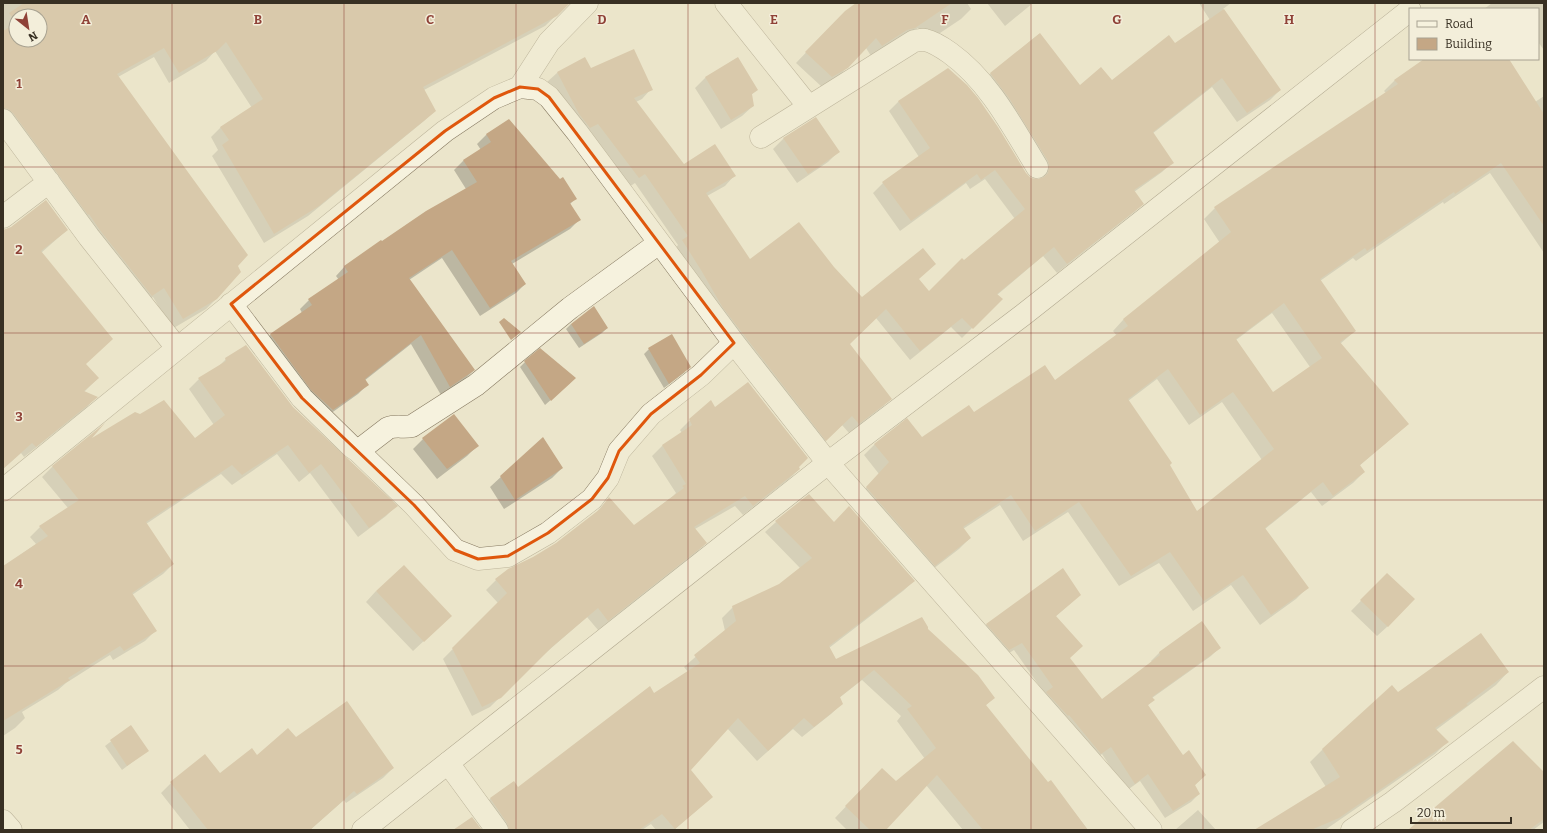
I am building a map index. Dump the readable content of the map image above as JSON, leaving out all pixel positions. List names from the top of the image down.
{
  "legend": ["Road", "Building"],
  "scale_bar": "20 m",
  "north": "bottom right",
  "grid": {
    "columns": [
      "A",
      "B",
      "C",
      "D",
      "E",
      "F",
      "G",
      "H"
    ],
    "rows": [
      "1",
      "2",
      "3",
      "4",
      "5"
    ]
  }
}
